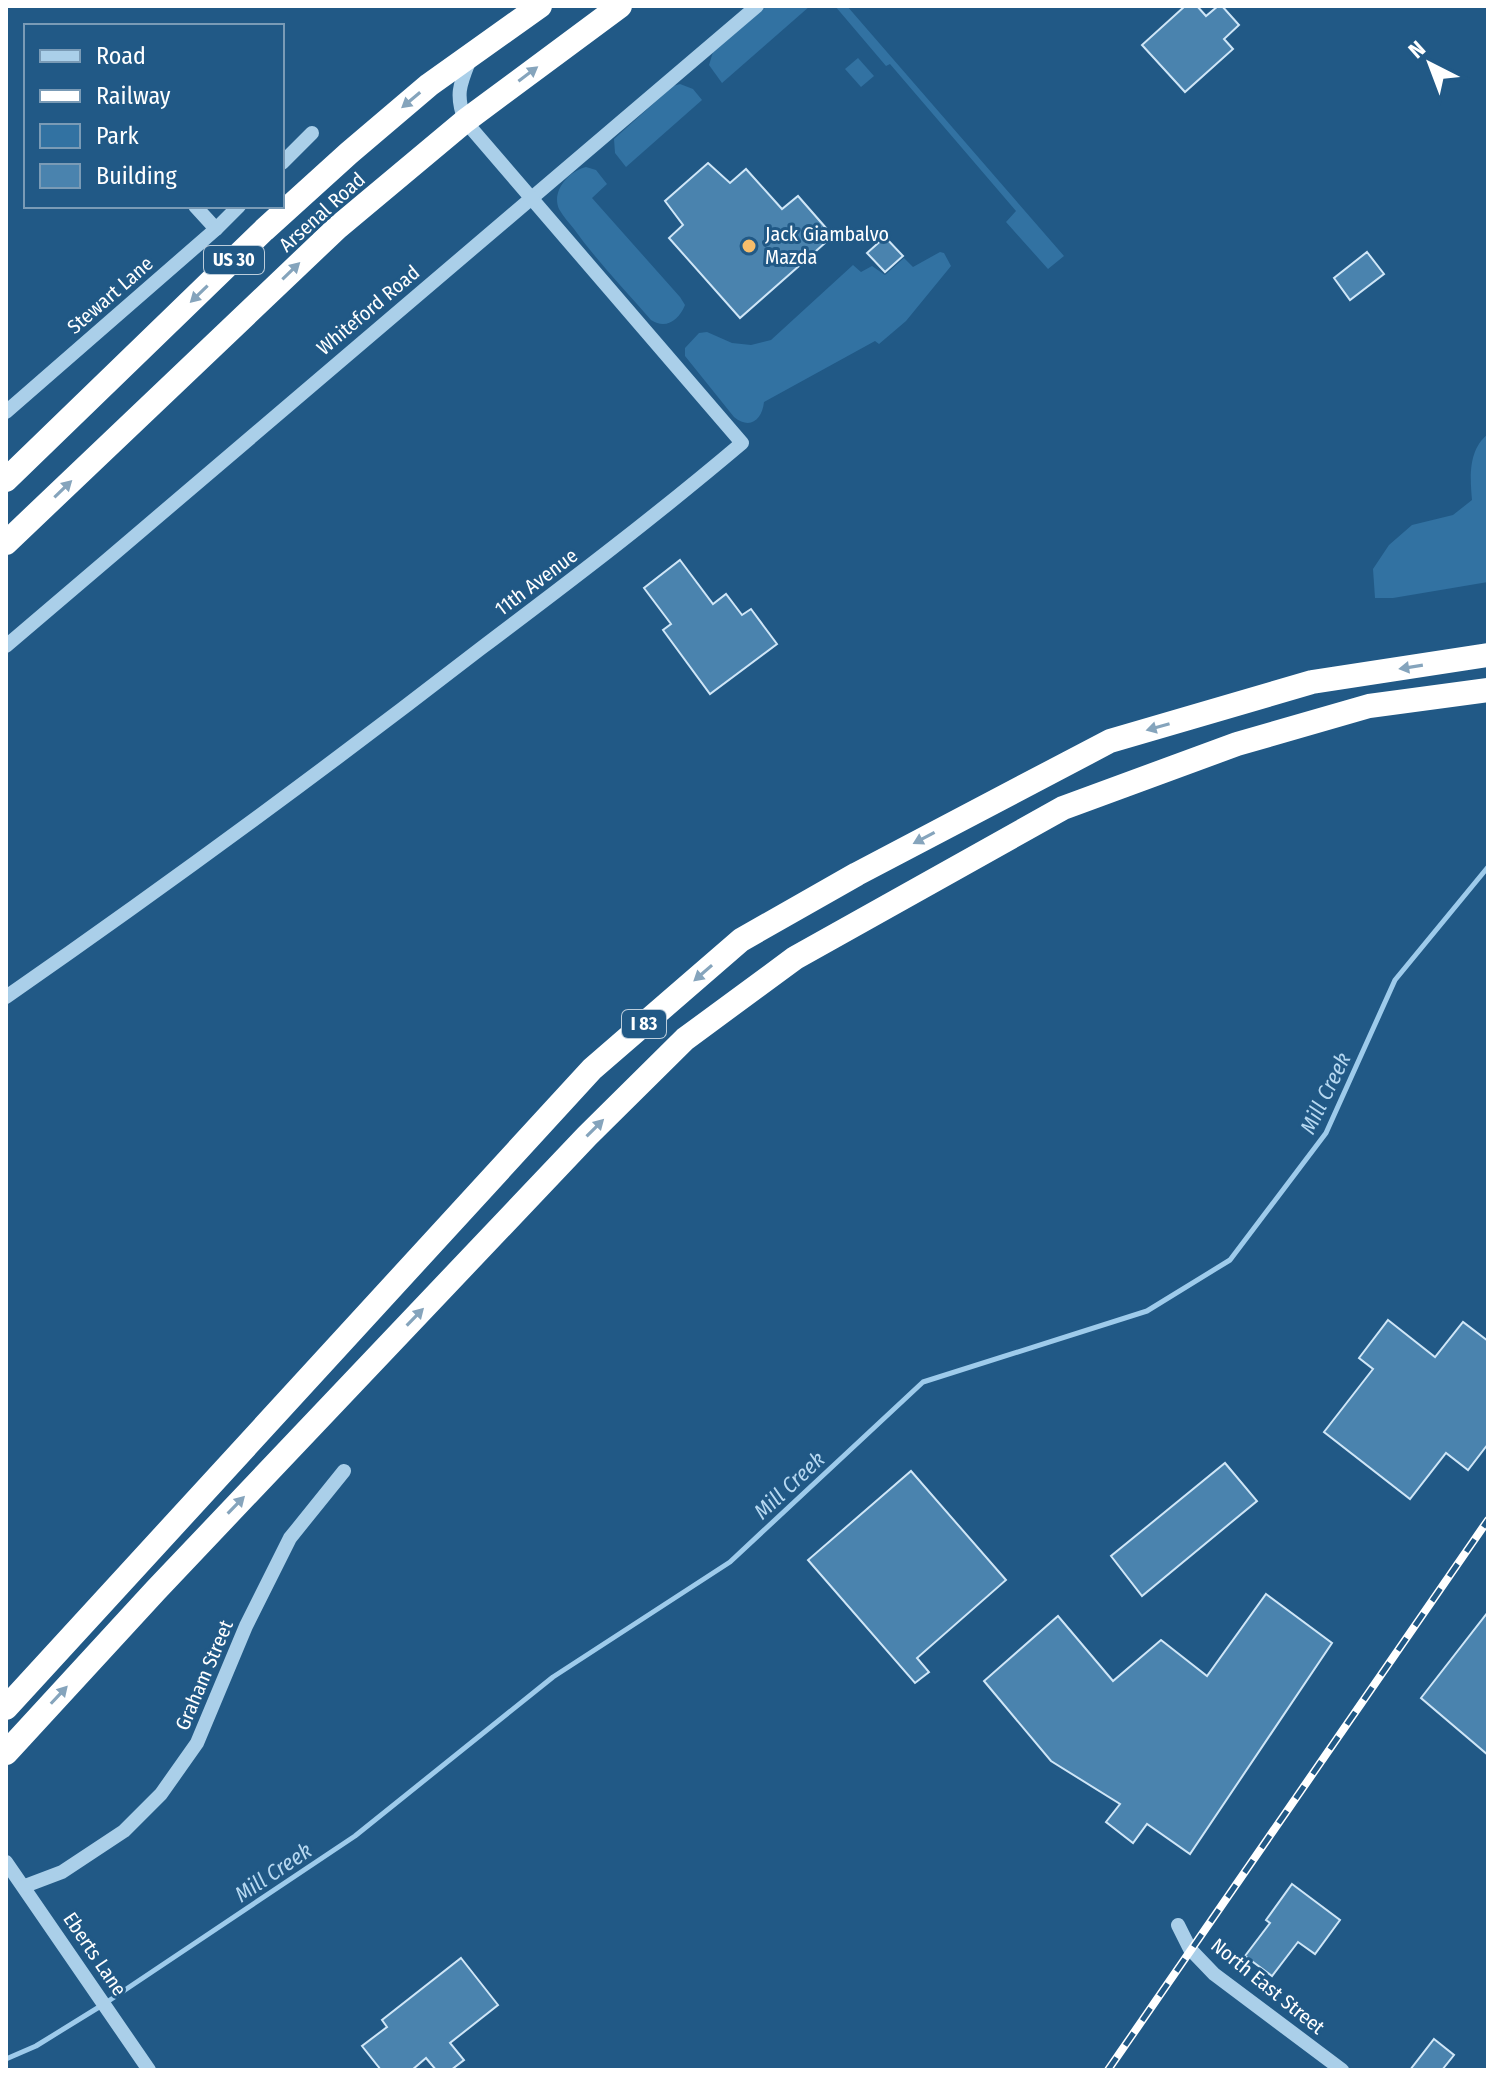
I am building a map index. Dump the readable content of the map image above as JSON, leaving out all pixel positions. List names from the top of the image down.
{
  "streets": {
    "highway": ["Arsenal Road", "US 30", "I 83"],
    "street": [
      "Stewart Lane",
      "Whiteford Road",
      "11th Avenue",
      "Graham Street",
      "Eberts Lane",
      "North East Street"
    ]
  },
  "crossings": [
    ["Arsenal Road", "11th Avenue"],
    ["Whiteford Road", "11th Avenue"],
    ["Graham Street", "Eberts Lane"]
  ],
  "water": ["Mill Creek"],
  "places": ["Jack Giambalvo Mazda"],
  "legend": [
    "Road",
    "Railway",
    "Park",
    "Building"
  ],
  "north": "top left"
}
